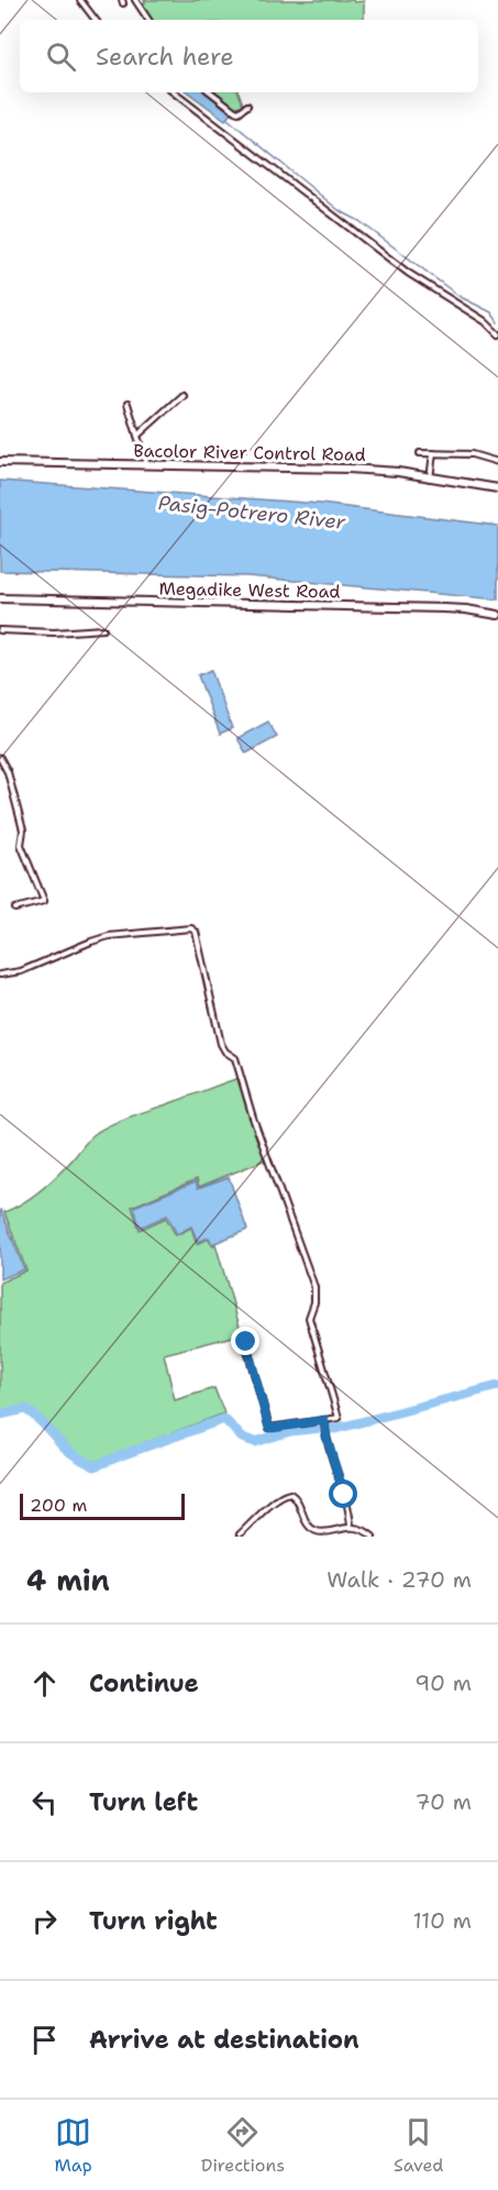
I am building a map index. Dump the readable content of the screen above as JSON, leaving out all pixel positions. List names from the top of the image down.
{
  "streets": {
    "street": ["Bacolor River Control Road", "Megadike West Road"]
  },
  "water": ["Pasig-Potrero River"],
  "scale_bar": "200 m",
  "page": {
    "search": "Search here",
    "scale": "200 m",
    "heading": ["4 min", "Walk · 270 m"],
    "list": [
      ["Continue", "90 m"],
      ["Turn left", "70 m"],
      ["Turn right", "110 m"],
      "Arrive at destination"
    ],
    "nav": ["Map", "Directions", "Saved"]
  }
}
